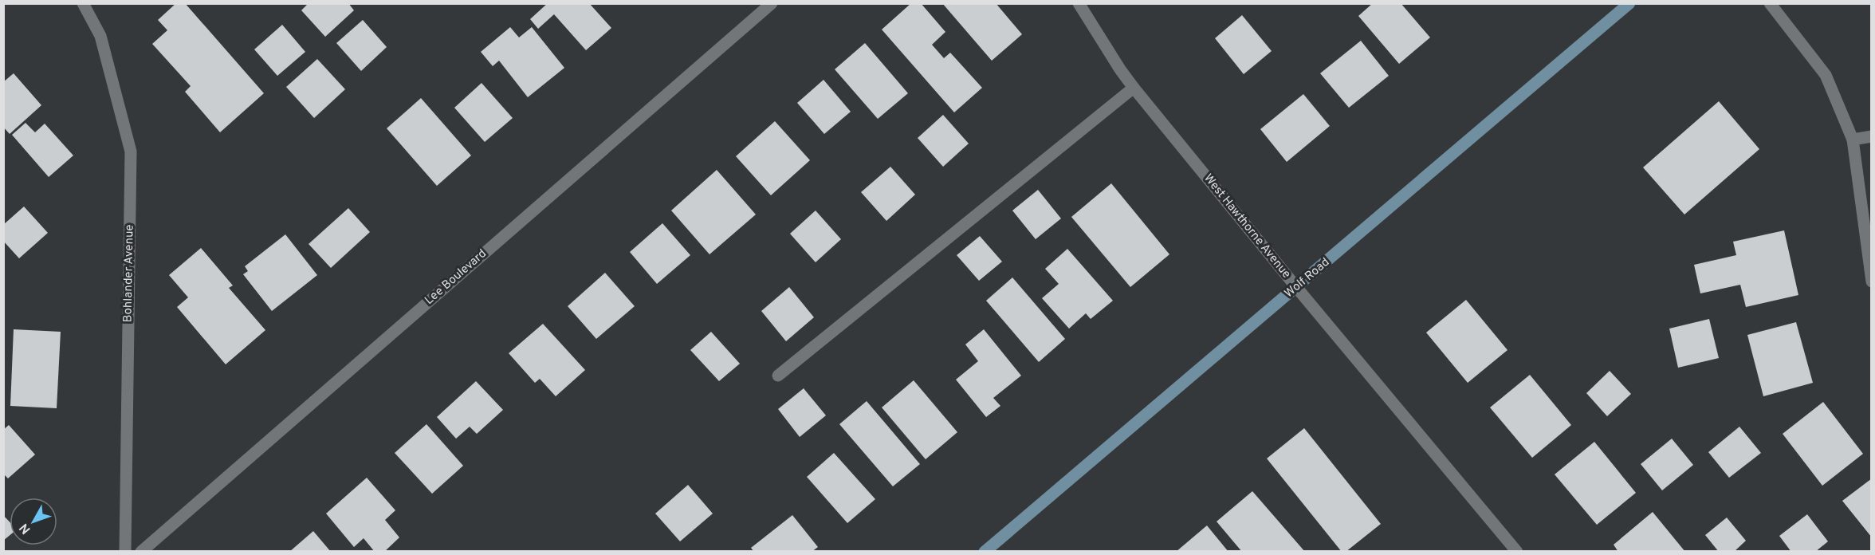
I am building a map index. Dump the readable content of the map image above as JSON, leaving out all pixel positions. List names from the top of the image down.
{
  "streets": {
    "main road": ["Wolf Road"],
    "street": ["West Hawthorne Avenue", "Bohlander Avenue", "Lee Boulevard"]
  },
  "crossings": [
    ["West Hawthorne Avenue", "Wolf Road"]
  ],
  "north": "bottom left"
}
